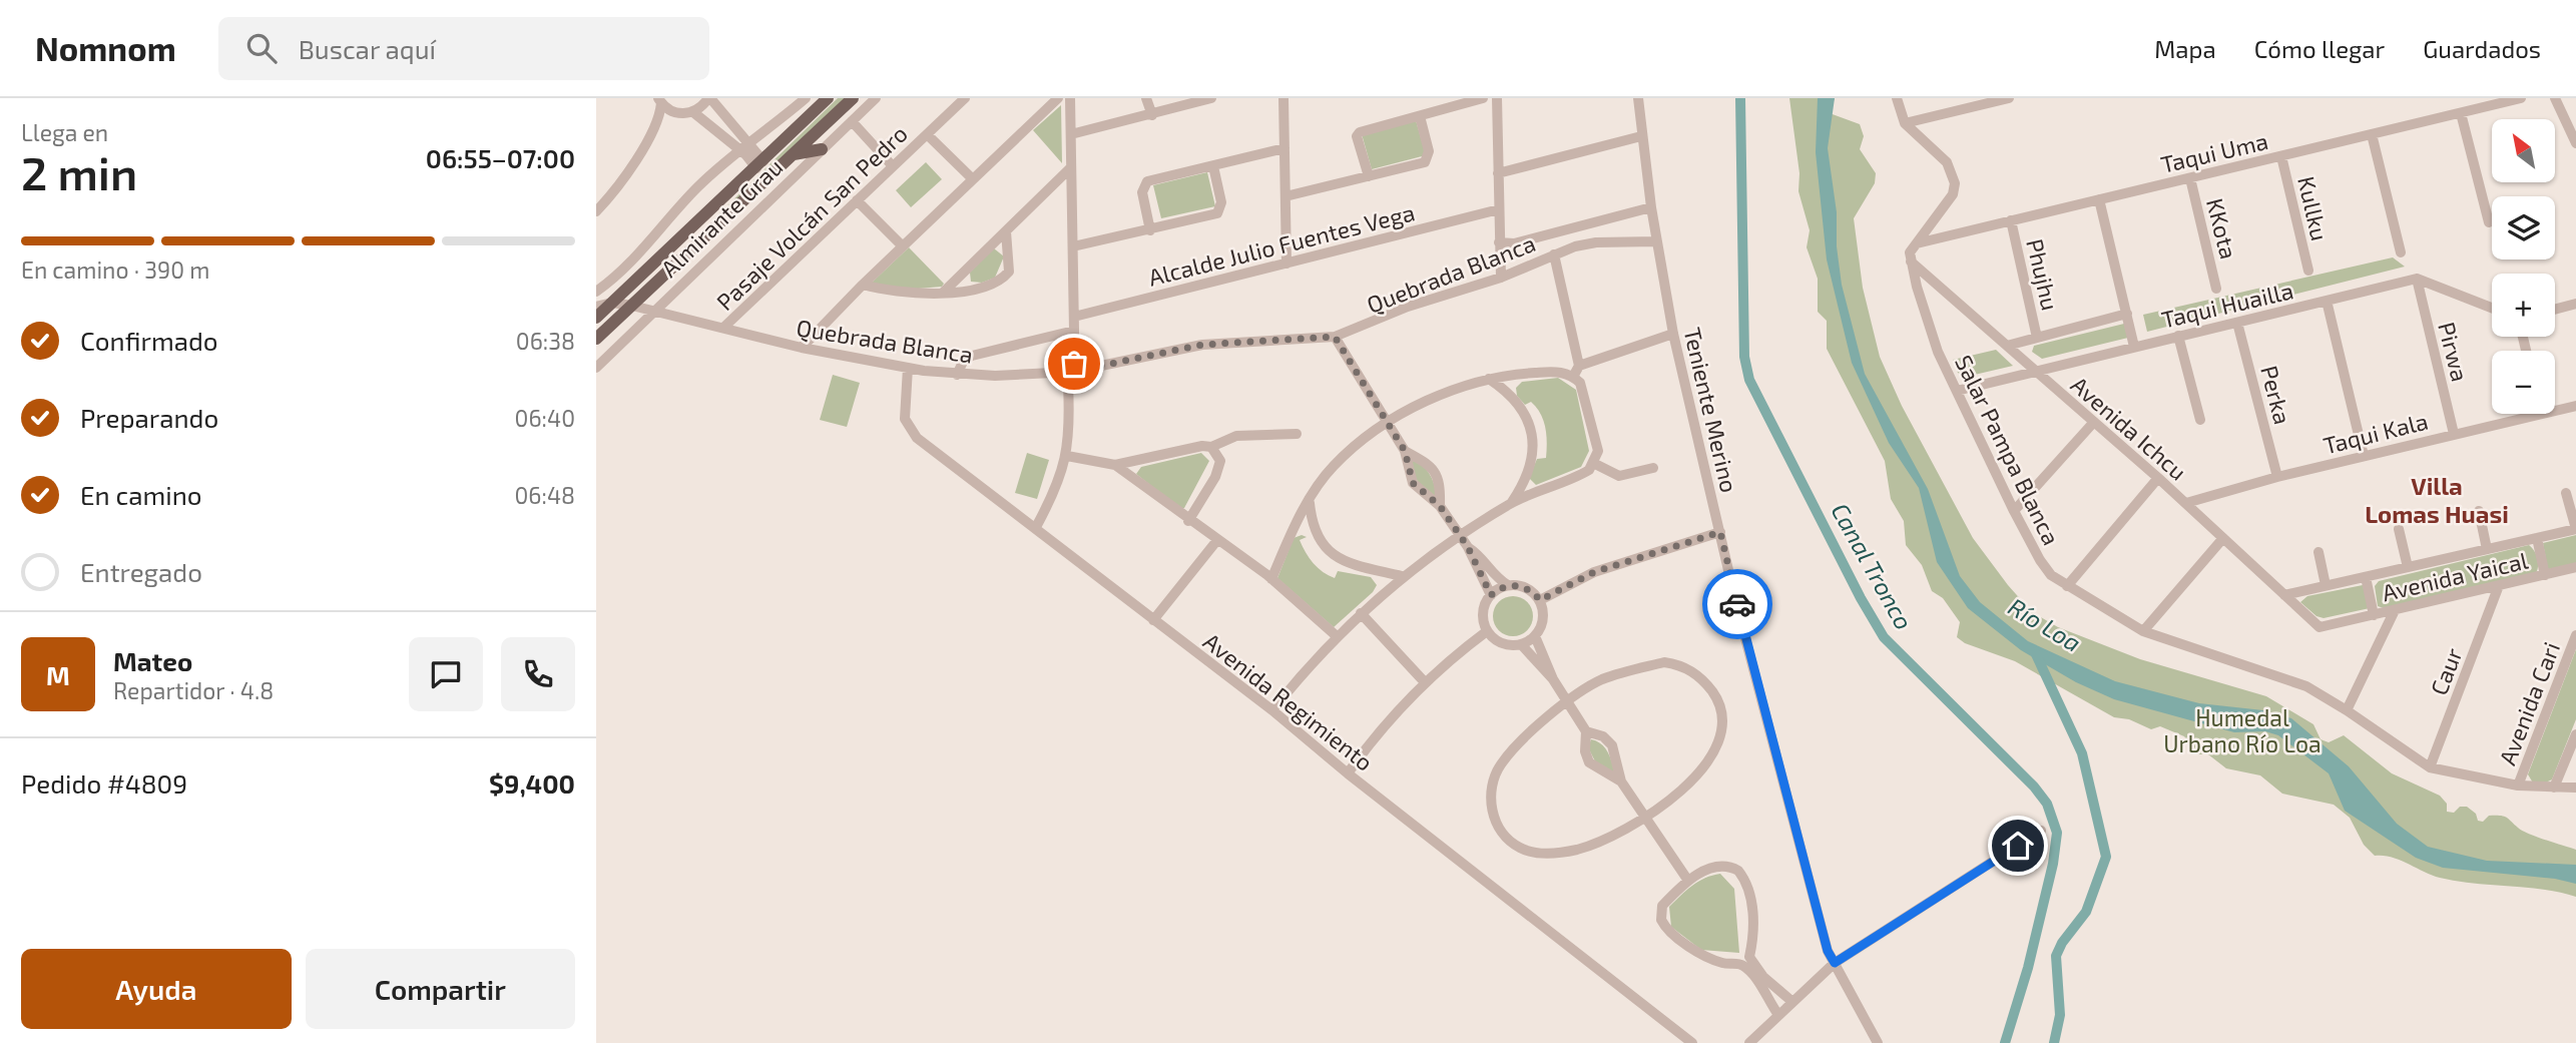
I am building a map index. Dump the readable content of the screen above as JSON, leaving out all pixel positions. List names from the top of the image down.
{
  "streets": {
    "main road": ["Almirante Grau"],
    "street": [
      "Taqui Uma",
      "Kullku",
      "Pasaje Volcán San Pedro",
      "KKota",
      "Alcalde Julio Fuentes Vega",
      "Quebrada Blanca",
      "Phujhu",
      "Taqui Huailla",
      "Pirwa",
      "Perka",
      "Teniente Merino",
      "Avenida Ichcu",
      "Taqui Kala",
      "Salar Pampa Blanca",
      "Avenida Yaical",
      "Caur",
      "Avenida Regimiento",
      "Avenida Cari"
    ]
  },
  "crossings": [
    ["Taqui Uma", "Kullku"],
    ["Taqui Uma", "KKota"],
    ["Taqui Uma", "Phujhu"],
    ["Almirante Grau", "Quebrada Blanca"],
    ["Pasaje Volcán San Pedro", "Quebrada Blanca"],
    ["Quebrada Blanca", "Teniente Merino"],
    ["Quebrada Blanca", "Avenida Regimiento"],
    ["Phujhu", "Taqui Huailla"],
    ["Taqui Huailla", "Pirwa"],
    ["Taqui Huailla", "Perka"],
    ["Taqui Huailla", "Avenida Ichcu"],
    ["Taqui Huailla", "Salar Pampa Blanca"],
    ["Pirwa", "Taqui Kala"],
    ["Perka", "Taqui Kala"],
    ["Avenida Ichcu", "Taqui Kala"],
    ["Avenida Ichcu", "Salar Pampa Blanca"],
    ["Avenida Ichcu", "Avenida Yaical"],
    ["Salar Pampa Blanca", "Caur"],
    ["Salar Pampa Blanca", "Avenida Cari"],
    ["Avenida Yaical", "Caur"]
  ],
  "districts": ["Villa Lomas Huasi"],
  "water": ["Canal Tronco", "Río Loa"],
  "parks": ["Humedal Urbano Río Loa"],
  "north": "top left",
  "page": {
    "header": "Nomnom",
    "search": "Buscar aquí",
    "nav": ["Mapa", "Cómo llegar", "Guardados"],
    "heading": ["2 min", "Llega en", "06:55–07:00"],
    "panel": [
      "Mateo",
      "Repartidor · 4.8",
      "Pedido #4809",
      "$9,400"
    ],
    "map_buttons": ["+", "−"],
    "bar": "En camino · 390 m",
    "list": [
      ["Confirmado", "06:38"],
      ["Preparando", "06:40"],
      ["En camino", "06:48"],
      "Entregado"
    ],
    "round": "M",
    "buttons": ["Ayuda", "Compartir"]
  }
}
